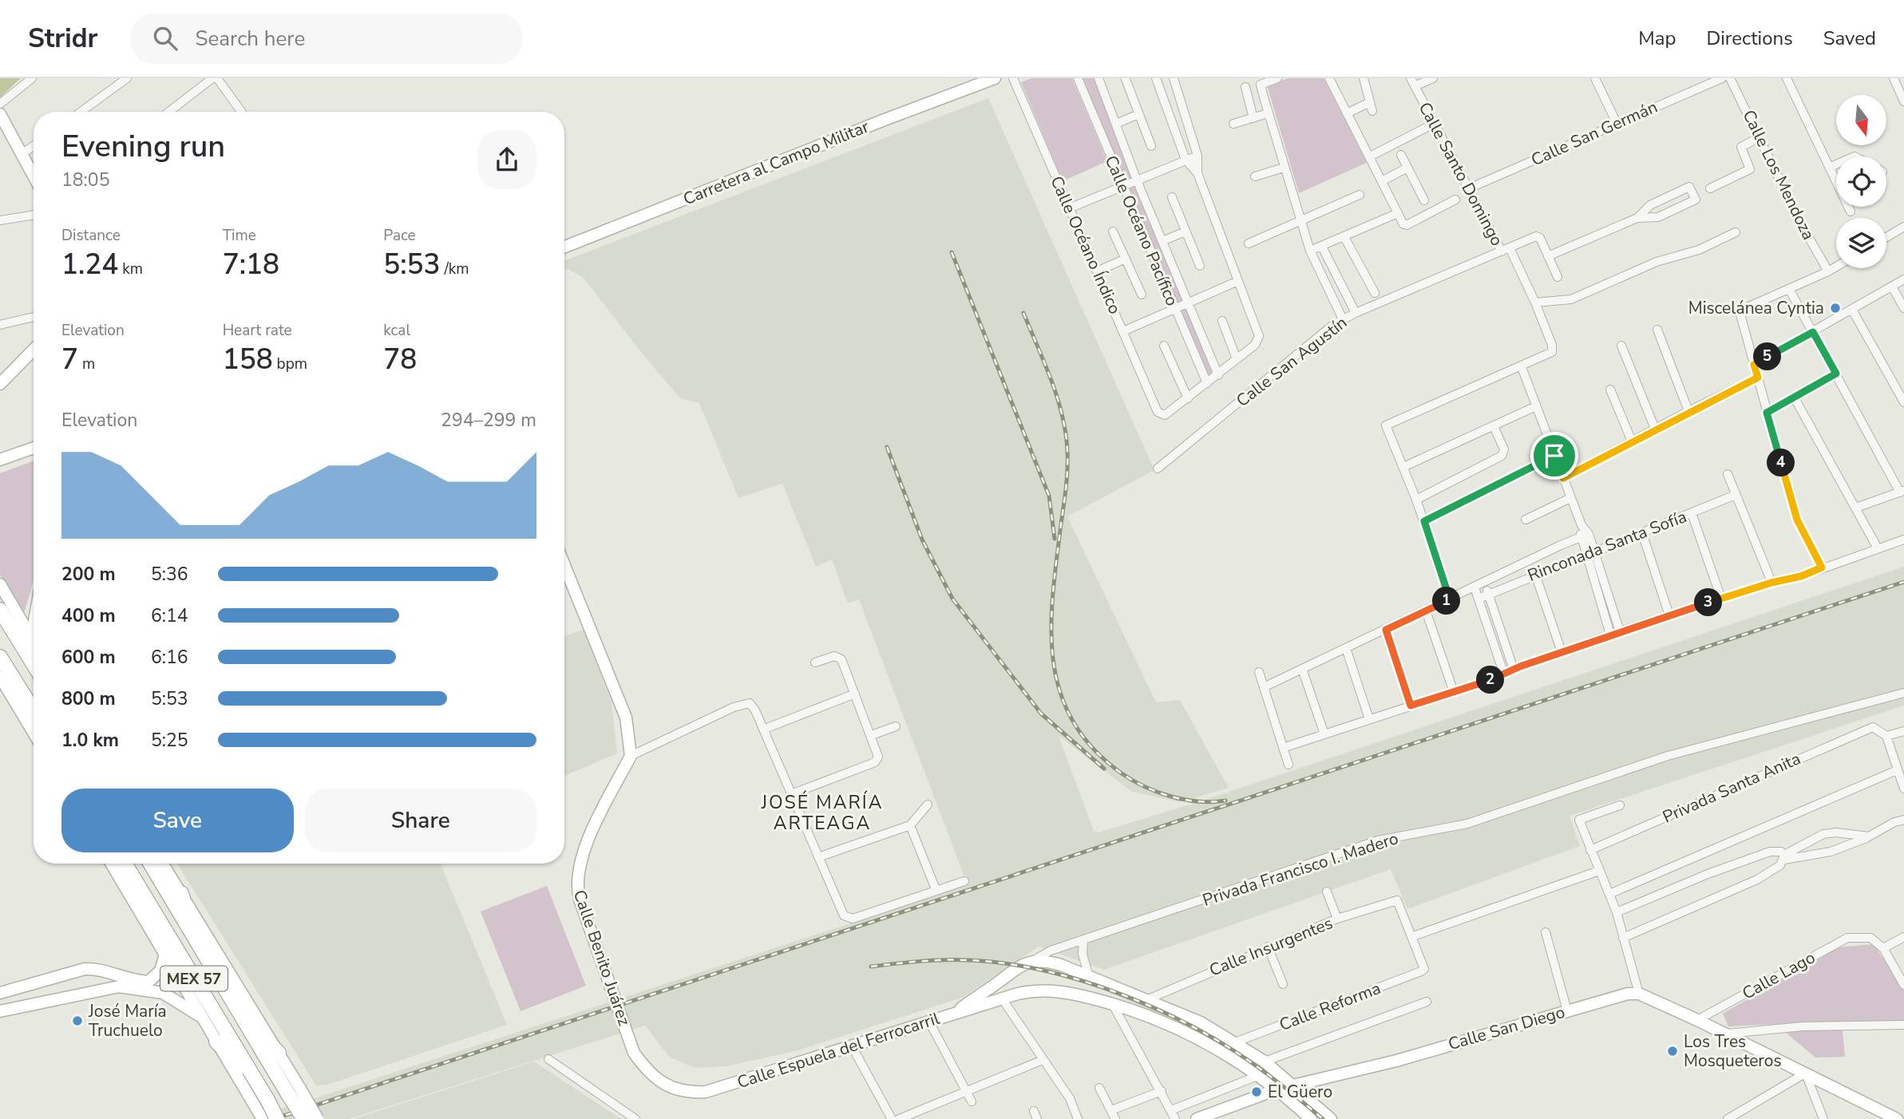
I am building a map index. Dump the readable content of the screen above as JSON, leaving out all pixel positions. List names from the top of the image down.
{
  "streets": {
    "highway": ["MEX 57"],
    "street": [
      "Calle San Germán",
      "Carretera al Campo Militar",
      "Calle Santo Domingo",
      "Calle Los Mendoza",
      "Calle Océano Pacífico",
      "Calle Océano Índico",
      "Calle San Agustín",
      "Rinconada Santa Sofía",
      "Privada Santa Anita",
      "Privada Francisco I. Madero",
      "Calle Insurgentes",
      "Calle Benito Juárez",
      "Calle Lago",
      "Calle Reforma",
      "Calle San Diego",
      "Calle Espuela del Ferrocarril"
    ]
  },
  "crossings": [
    ["Calle San Germán", "Calle Santo Domingo"],
    ["Calle Santo Domingo", "Calle San Agustín"],
    ["Privada Francisco I. Madero", "Calle Insurgentes"],
    ["Privada Francisco I. Madero", "Calle Espuela del Ferrocarril"],
    ["Calle Insurgentes", "Calle Reforma"],
    ["Calle Benito Juárez", "Calle Espuela del Ferrocarril"],
    ["Calle San Diego", "Calle Espuela del Ferrocarril"]
  ],
  "districts": ["JOSÉ MARÍA ARTEAGA"],
  "places": [
    "Miscelánea Cyntia",
    "José María Truchuelo",
    "Los Tres Mosqueteros",
    "El Güero"
  ],
  "north": "bottom",
  "page": {
    "header": "Stridr",
    "search": "Search here",
    "nav": ["Map", "Directions", "Saved"],
    "heading": ["Evening run", "18:05"],
    "stats": [
      ["Distance", "1.24 km"],
      ["Time", "7:18"],
      ["Pace", "5:53 /km"],
      ["Elevation", "7 m"],
      ["Heart rate", "158 bpm"],
      ["kcal", "78"]
    ],
    "pins": [
      "5",
      "4",
      "1",
      "3",
      "2"
    ],
    "chart": ["Elevation", "294–299 m"],
    "list": [
      {
        "name": "200 m",
        "note": "5:36"
      },
      {
        "name": "400 m",
        "note": "6:14"
      },
      {
        "name": "600 m",
        "note": "6:16"
      },
      {
        "name": "800 m",
        "note": "5:53"
      },
      {
        "name": "1.0 km",
        "note": "5:25"
      }
    ],
    "buttons": ["Save", "Share"]
  }
}
